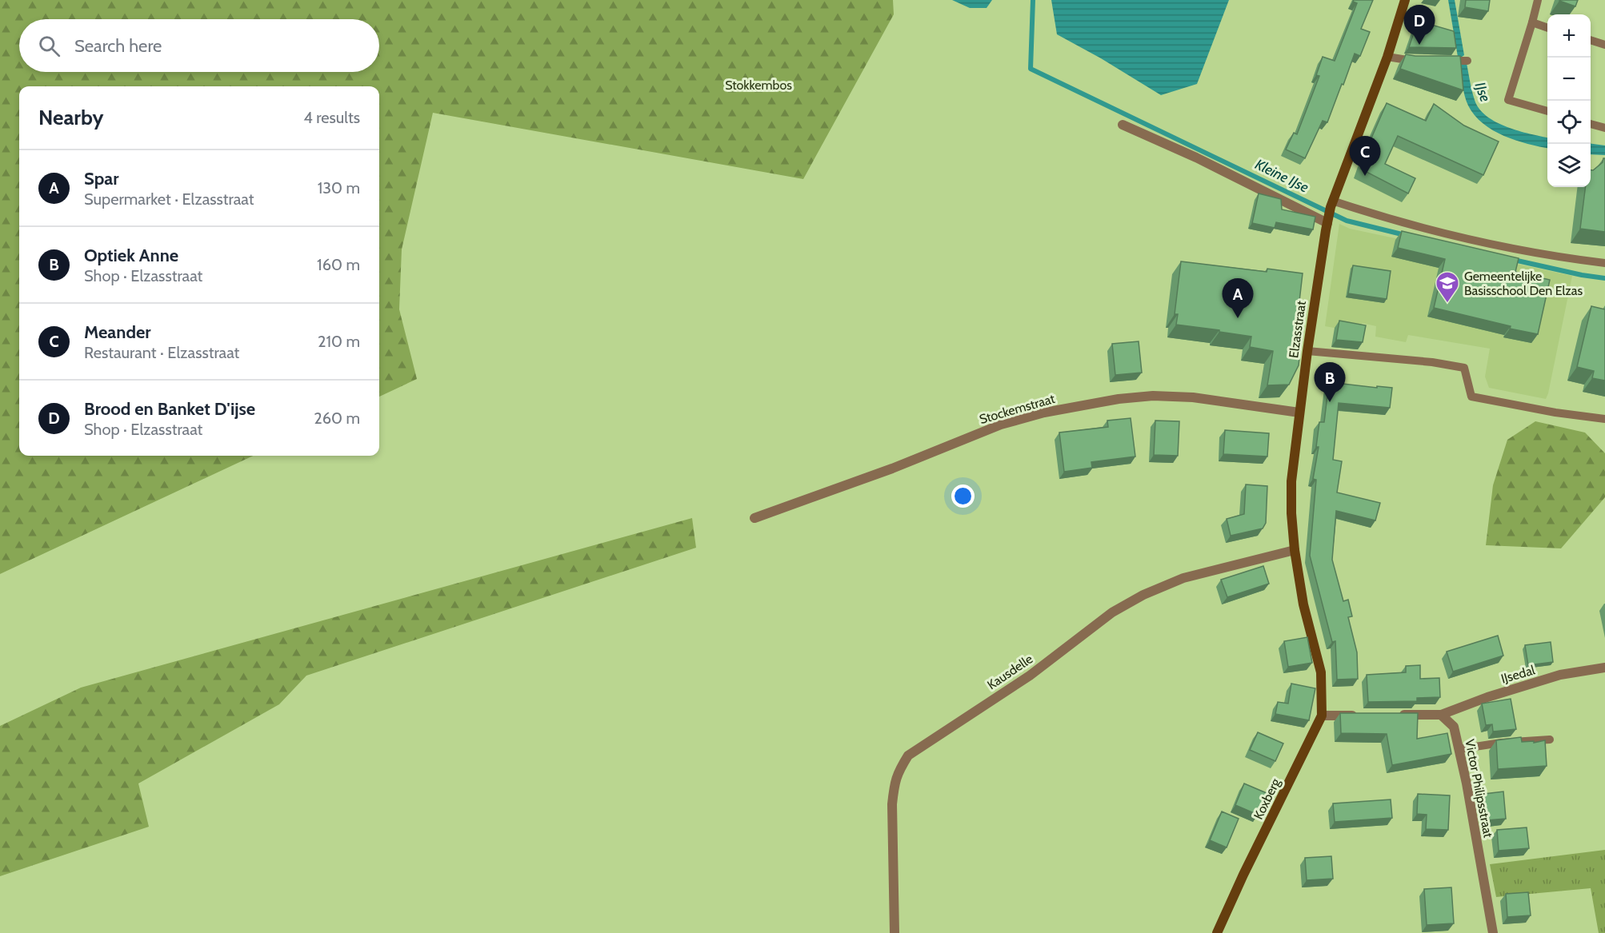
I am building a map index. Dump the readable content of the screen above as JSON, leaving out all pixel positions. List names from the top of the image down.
{
  "streets": {
    "street": [
      "Elzasstraat",
      "Stockemstraat",
      "Kausdelle",
      "IJsedal",
      "Victor Philipsstraat",
      "Koxberg"
    ]
  },
  "crossings": [
    ["Elzasstraat", "Stockemstraat"],
    ["Elzasstraat", "Kausdelle"],
    ["Elzasstraat", "Koxberg"],
    ["IJsedal", "Victor Philipsstraat"]
  ],
  "water": ["IJse", "Kleine IJse"],
  "parks": ["Stokkembos"],
  "places": {
    "school or university": ["Gemeentelijke Basisschool Den Elzas"]
  },
  "page": {
    "pins": [
      "D",
      "C",
      "A",
      "B"
    ],
    "map_buttons": ["+", "−"],
    "search": "Search here",
    "heading": ["Nearby", "4 results"],
    "list": [
      {
        "mark": "A",
        "name": "Spar",
        "note": "Supermarket · Elzasstraat",
        "value": "130 m"
      },
      {
        "mark": "B",
        "name": "Optiek Anne",
        "note": "Shop · Elzasstraat",
        "value": "160 m"
      },
      {
        "mark": "C",
        "name": "Meander",
        "note": "Restaurant · Elzasstraat",
        "value": "210 m"
      },
      {
        "mark": "D",
        "name": "Brood en Banket D'ijse",
        "note": "Shop · Elzasstraat",
        "value": "260 m"
      }
    ]
  }
}
